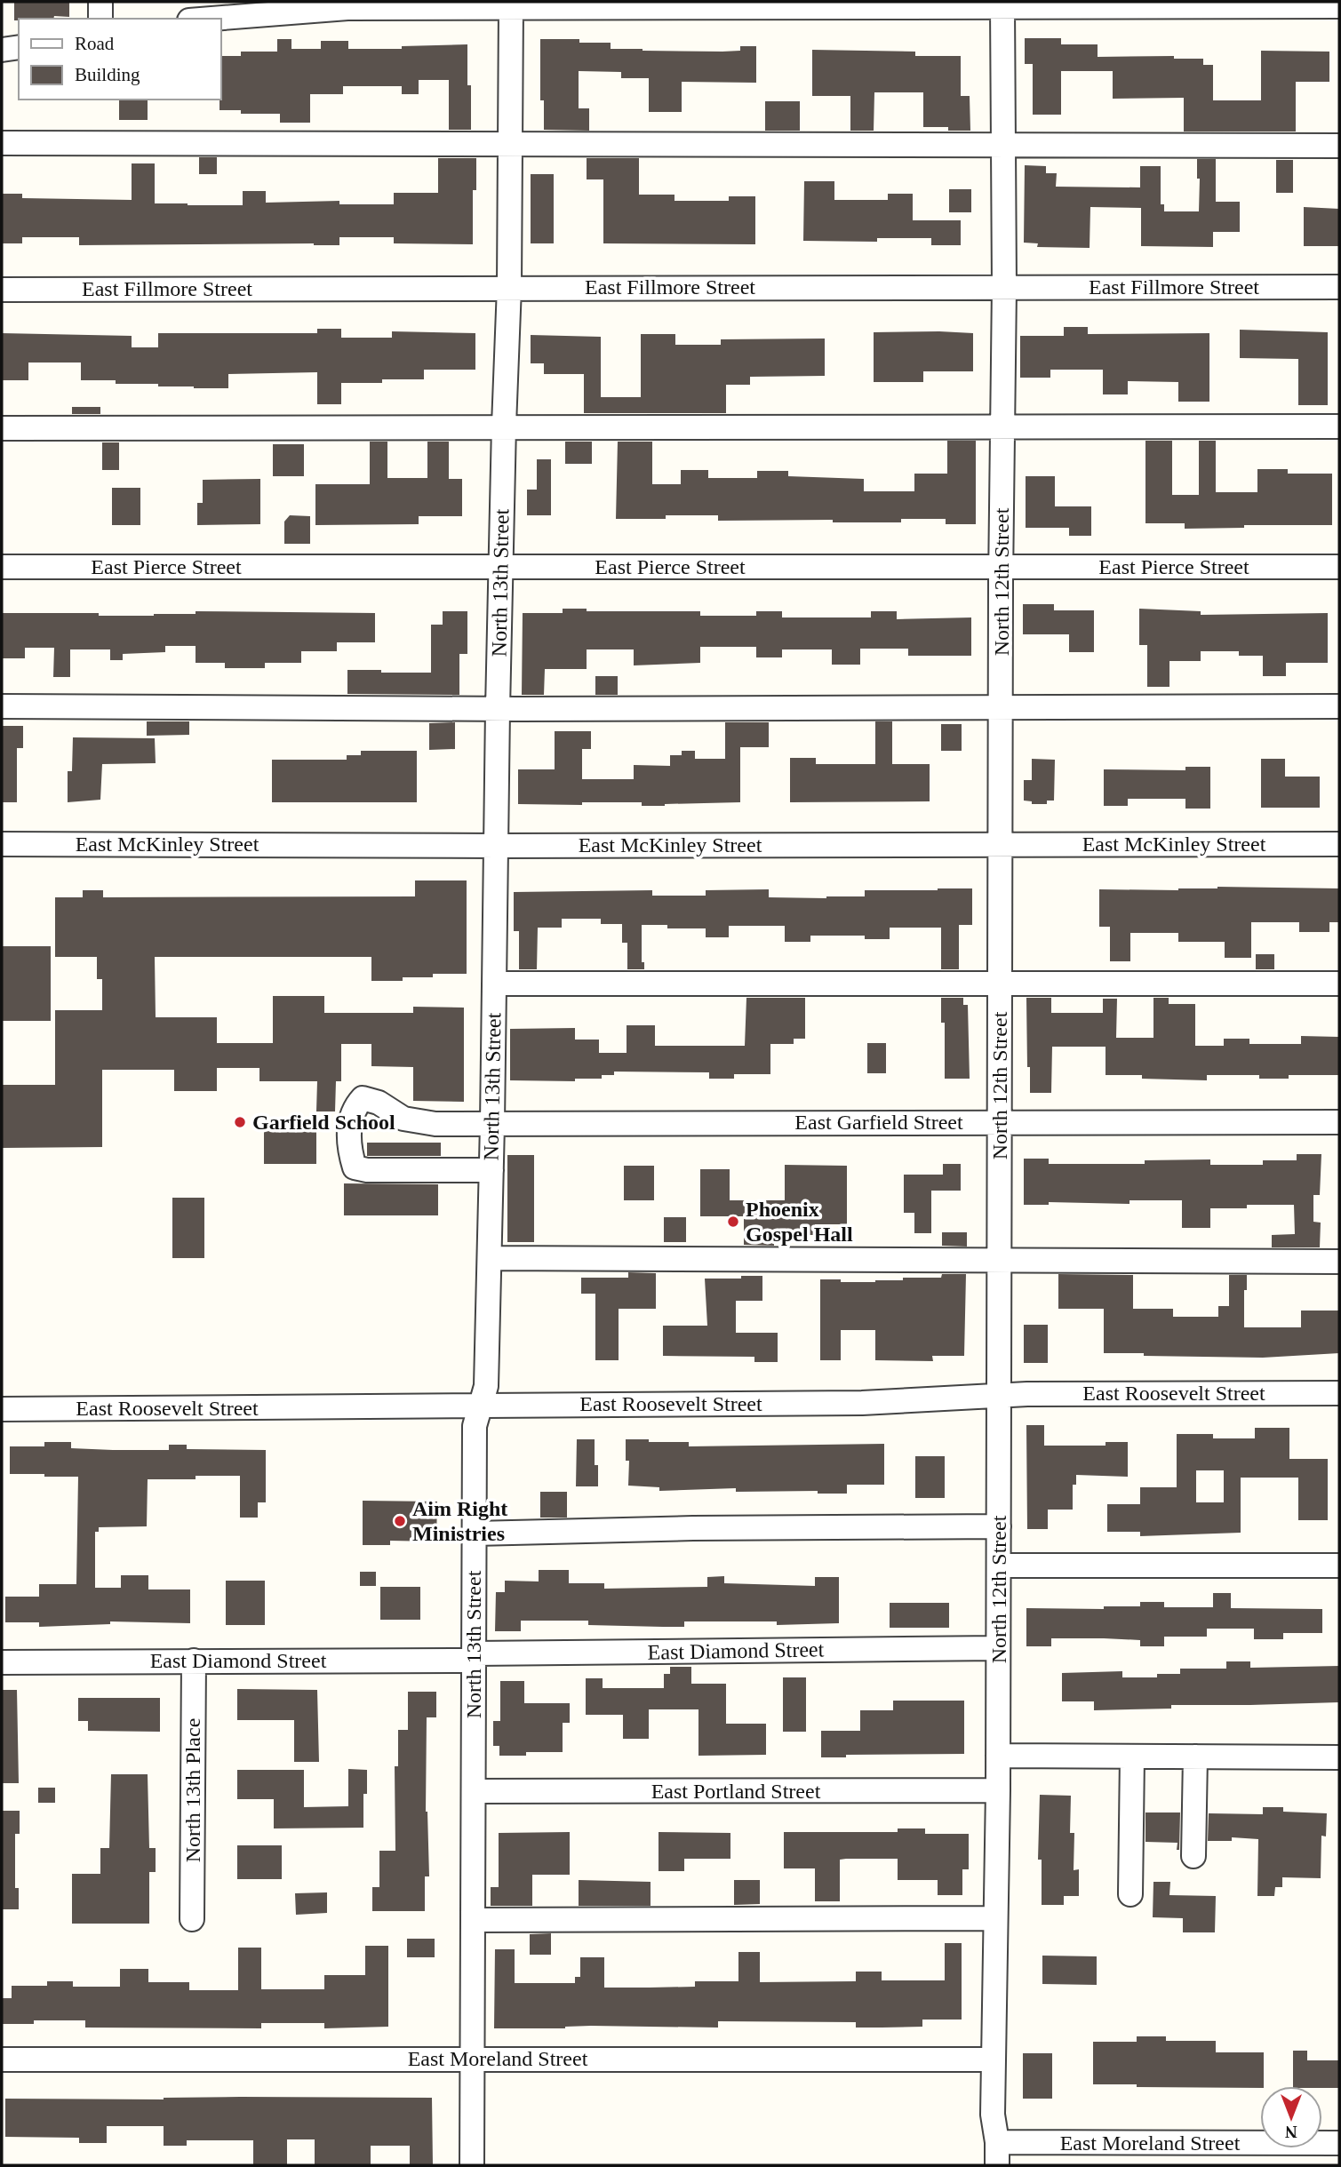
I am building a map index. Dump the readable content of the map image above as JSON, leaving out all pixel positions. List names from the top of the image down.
{
  "streets": {
    "street": [
      "East Fillmore Street",
      "East Pierce Street",
      "North 12th Street",
      "North 13th Street",
      "East McKinley Street",
      "East Garfield Street",
      "East Roosevelt Street",
      "East Diamond Street",
      "North 13th Place",
      "East Portland Street",
      "East Moreland Street"
    ]
  },
  "crossings": [
    ["East Fillmore Street", "North 12th Street"],
    ["East Fillmore Street", "North 13th Street"],
    ["East Pierce Street", "North 12th Street"],
    ["East Pierce Street", "North 13th Street"],
    ["North 12th Street", "East McKinley Street"],
    ["North 12th Street", "East Garfield Street"],
    ["North 12th Street", "East Roosevelt Street"],
    ["North 12th Street", "East Diamond Street"],
    ["North 12th Street", "East Portland Street"],
    ["North 12th Street", "East Moreland Street"],
    ["North 13th Street", "East McKinley Street"],
    ["North 13th Street", "East Garfield Street"],
    ["North 13th Street", "East Roosevelt Street"],
    ["North 13th Street", "East Diamond Street"],
    ["North 13th Street", "East Portland Street"],
    ["North 13th Street", "East Moreland Street"],
    ["East Diamond Street", "North 13th Place"]
  ],
  "places": ["Garfield School", "Phoenix Gospel Hall", "Aim Right Ministries"],
  "legend": ["Road", "Building"],
  "north": "bottom"
}
